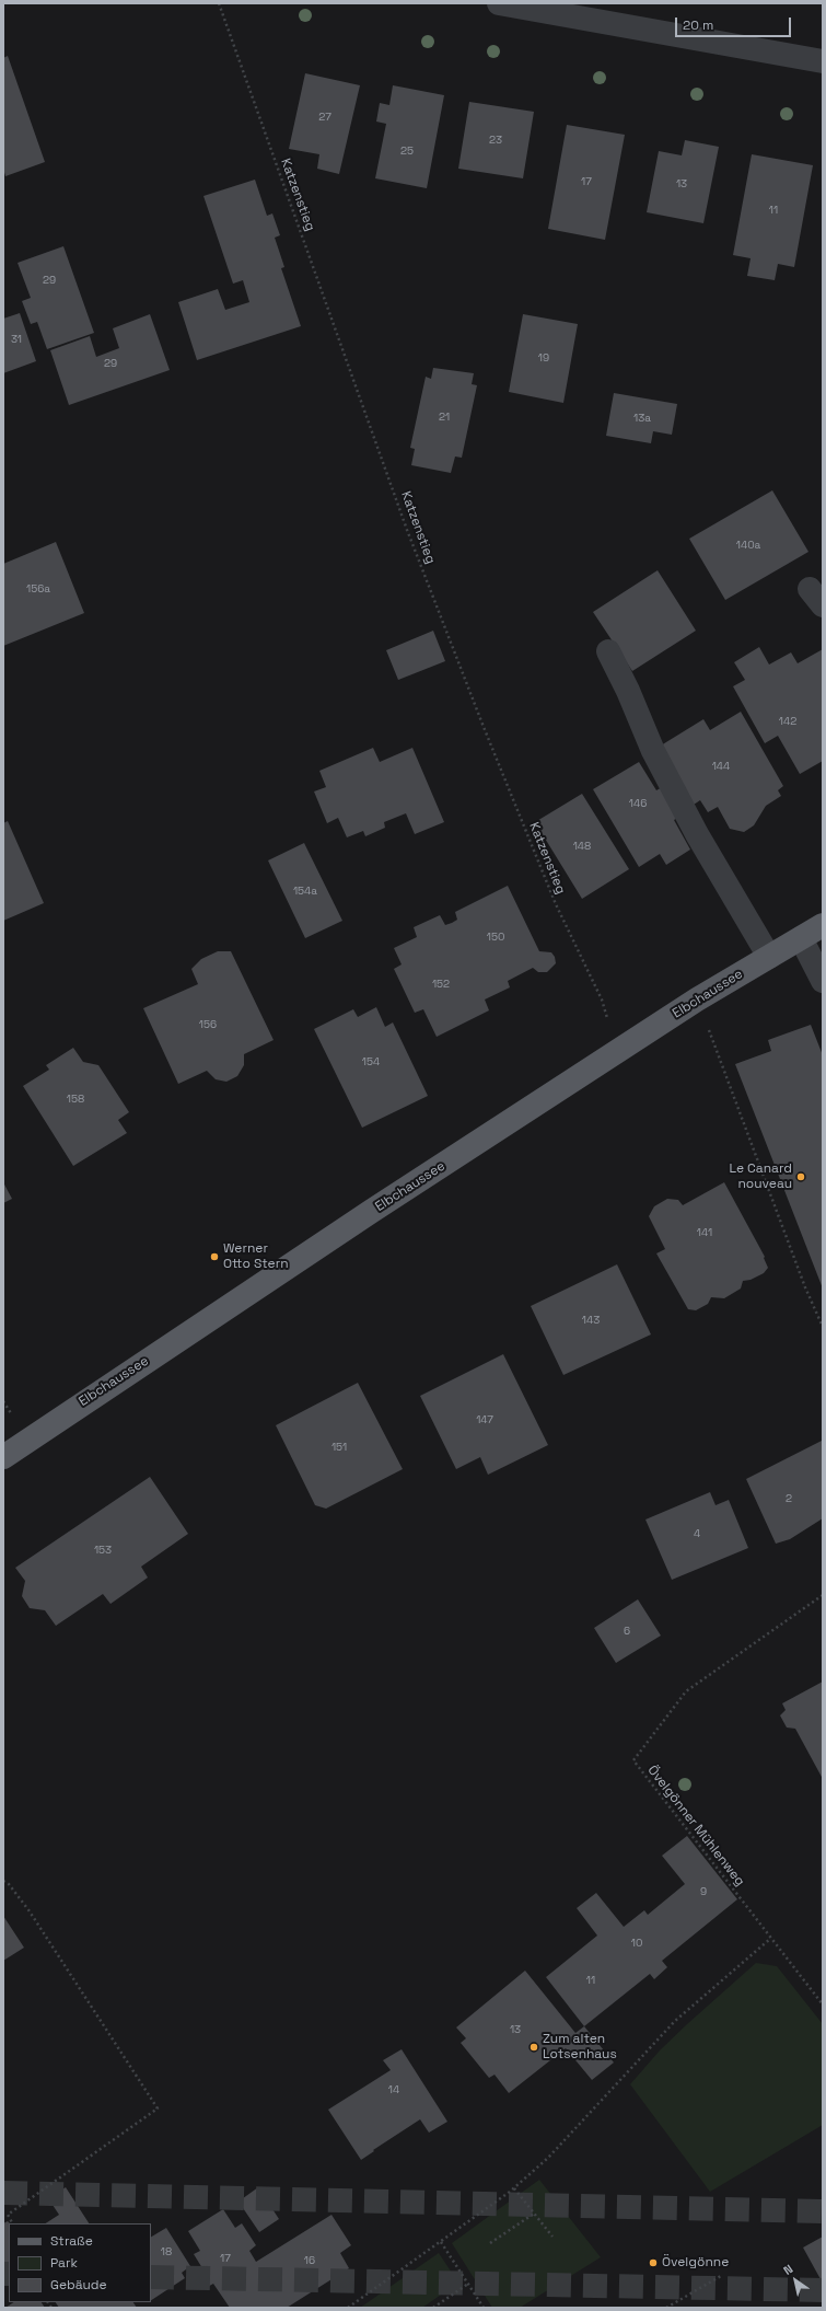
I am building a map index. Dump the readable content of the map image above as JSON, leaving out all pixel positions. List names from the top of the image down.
{
  "streets": {
    "main road": ["Elbchaussee"],
    "path": ["Katzenstieg", "Övelgönner Mühlenweg"]
  },
  "crossings": [
    ["Katzenstieg", "Elbchaussee"]
  ],
  "places": [
    "Le Canard nouveau",
    "Werner Otto Stern",
    "Zum alten Lotsenhaus",
    "Övelgönne"
  ],
  "house_numbers": [
    "27",
    "23",
    "25",
    "17",
    "13",
    "11",
    "29",
    "31",
    "19",
    "29",
    "21",
    "13a",
    "140a",
    "156a",
    "142",
    "144",
    "146",
    "148",
    "154a",
    "150",
    "152",
    "156",
    "154",
    "158",
    "141",
    "143",
    "147",
    "151",
    "2",
    "4",
    "153",
    "6",
    "9",
    "10",
    "11",
    "13",
    "14",
    "18",
    "17",
    "16"
  ],
  "legend": ["Straße", "Park", "Gebäude"],
  "scale_bar": "20 m",
  "north": "top left"
}
